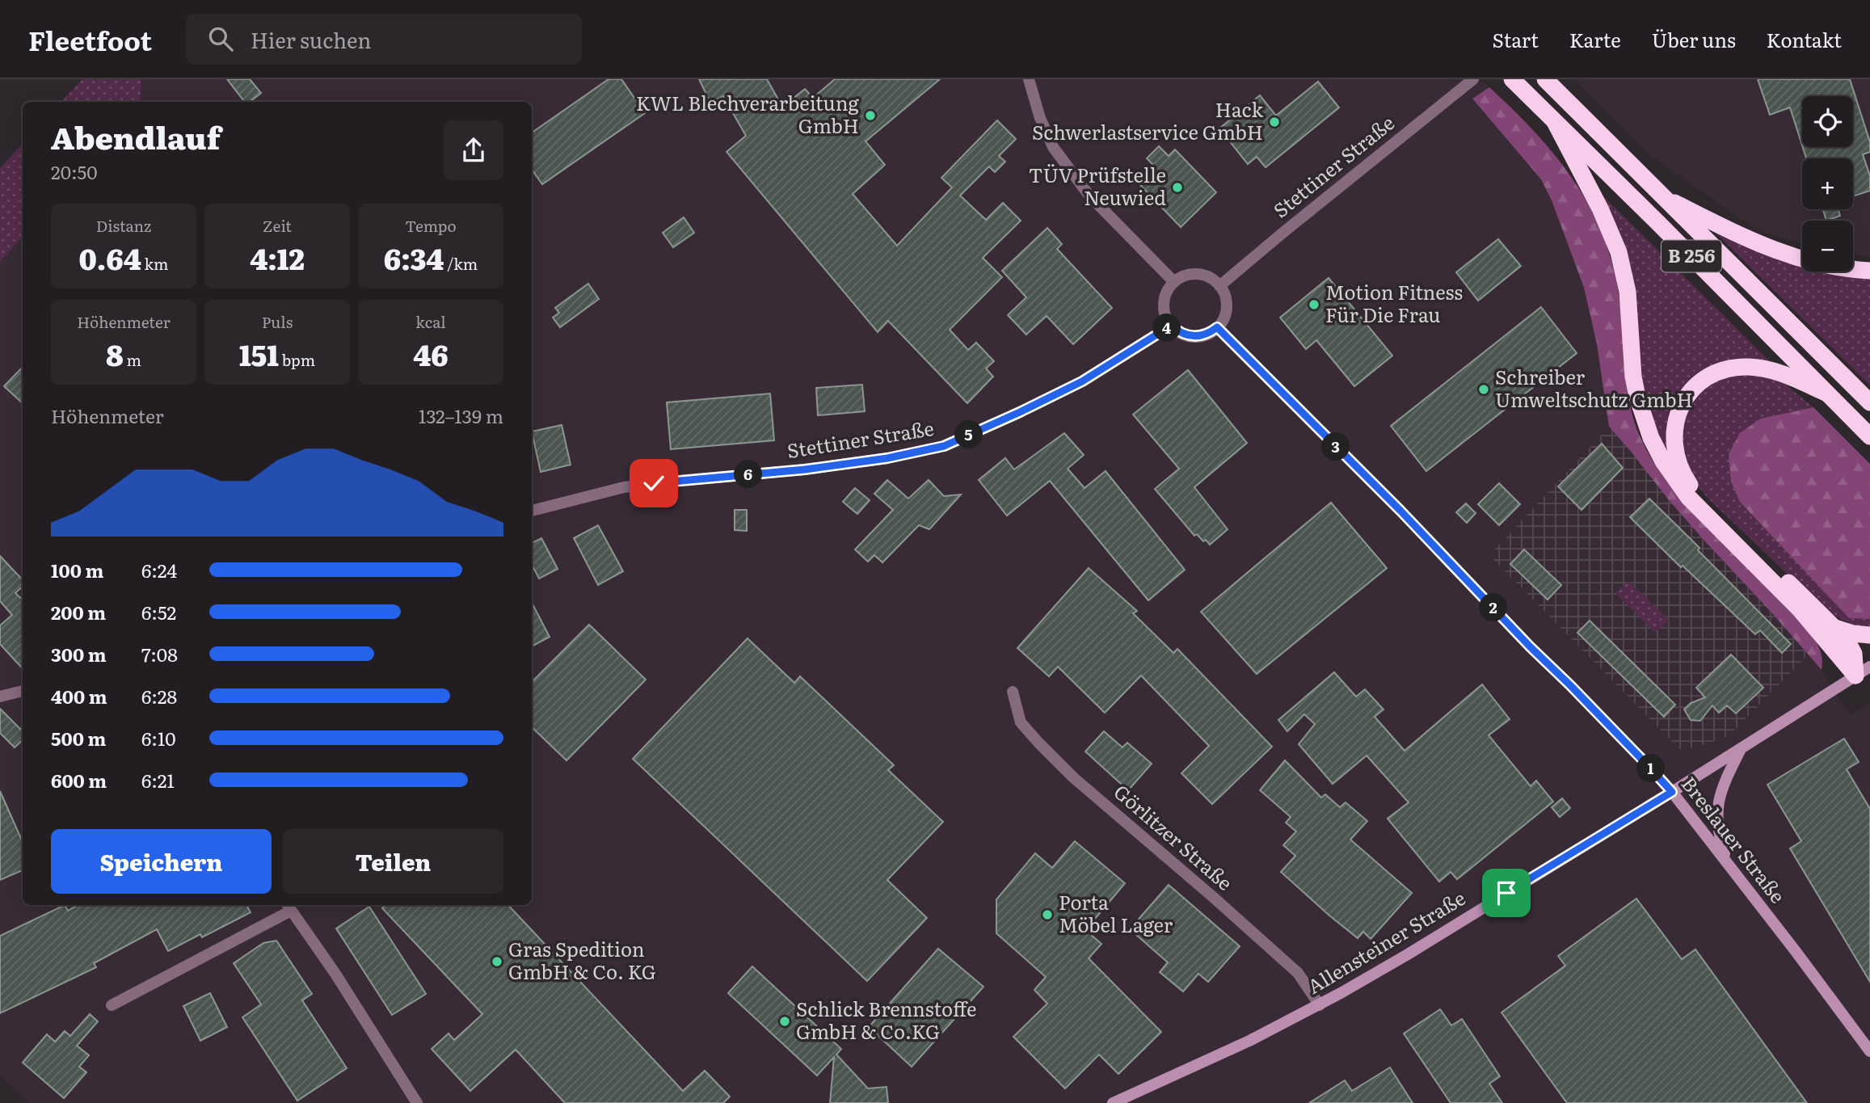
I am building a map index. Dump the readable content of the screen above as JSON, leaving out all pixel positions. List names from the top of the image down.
{
  "streets": {
    "highway": ["B 256"],
    "street": [
      "Stettiner Straße",
      "Görlitzer Straße",
      "Breslauer Straße",
      "Allensteiner Straße"
    ]
  },
  "crossings": [
    ["Stettiner Straße", "Breslauer Straße"],
    ["Görlitzer Straße", "Allensteiner Straße"],
    ["Breslauer Straße", "Allensteiner Straße"]
  ],
  "places": [
    "KWL Blechverarbeitung GmbH",
    "Hack Schwerlastservice GmbH",
    "TÜV Prüfstelle Neuwied",
    "Motion Fitness Für Die Frau",
    "Schreiber Umweltschutz GmbH",
    "Porta Möbel Lager",
    "Gras Spedition GmbH & Co. KG",
    "Schlick Brennstoffe GmbH & Co.KG"
  ],
  "page": {
    "header": "Fleetfoot",
    "search": "Hier suchen",
    "nav": [
      "Start",
      "Karte",
      "Über uns",
      "Kontakt"
    ],
    "map_buttons": ["+", "−"],
    "heading": ["Abendlauf", "20:50"],
    "stats": [
      ["Distanz", "0.64 km"],
      ["Zeit", "4:12"],
      ["Tempo", "6:34 /km"],
      ["Höhenmeter", "8 m"],
      ["Puls", "151 bpm"],
      ["kcal", "46"]
    ],
    "pins": [
      "4",
      "5",
      "3",
      "6",
      "2",
      "1"
    ],
    "chart": ["Höhenmeter", "132–139 m"],
    "list": [
      {
        "name": "100 m",
        "note": "6:24"
      },
      {
        "name": "200 m",
        "note": "6:52"
      },
      {
        "name": "300 m",
        "note": "7:08"
      },
      {
        "name": "400 m",
        "note": "6:28"
      },
      {
        "name": "500 m",
        "note": "6:10"
      },
      {
        "name": "600 m",
        "note": "6:21"
      }
    ],
    "buttons": ["Speichern", "Teilen"]
  }
}
